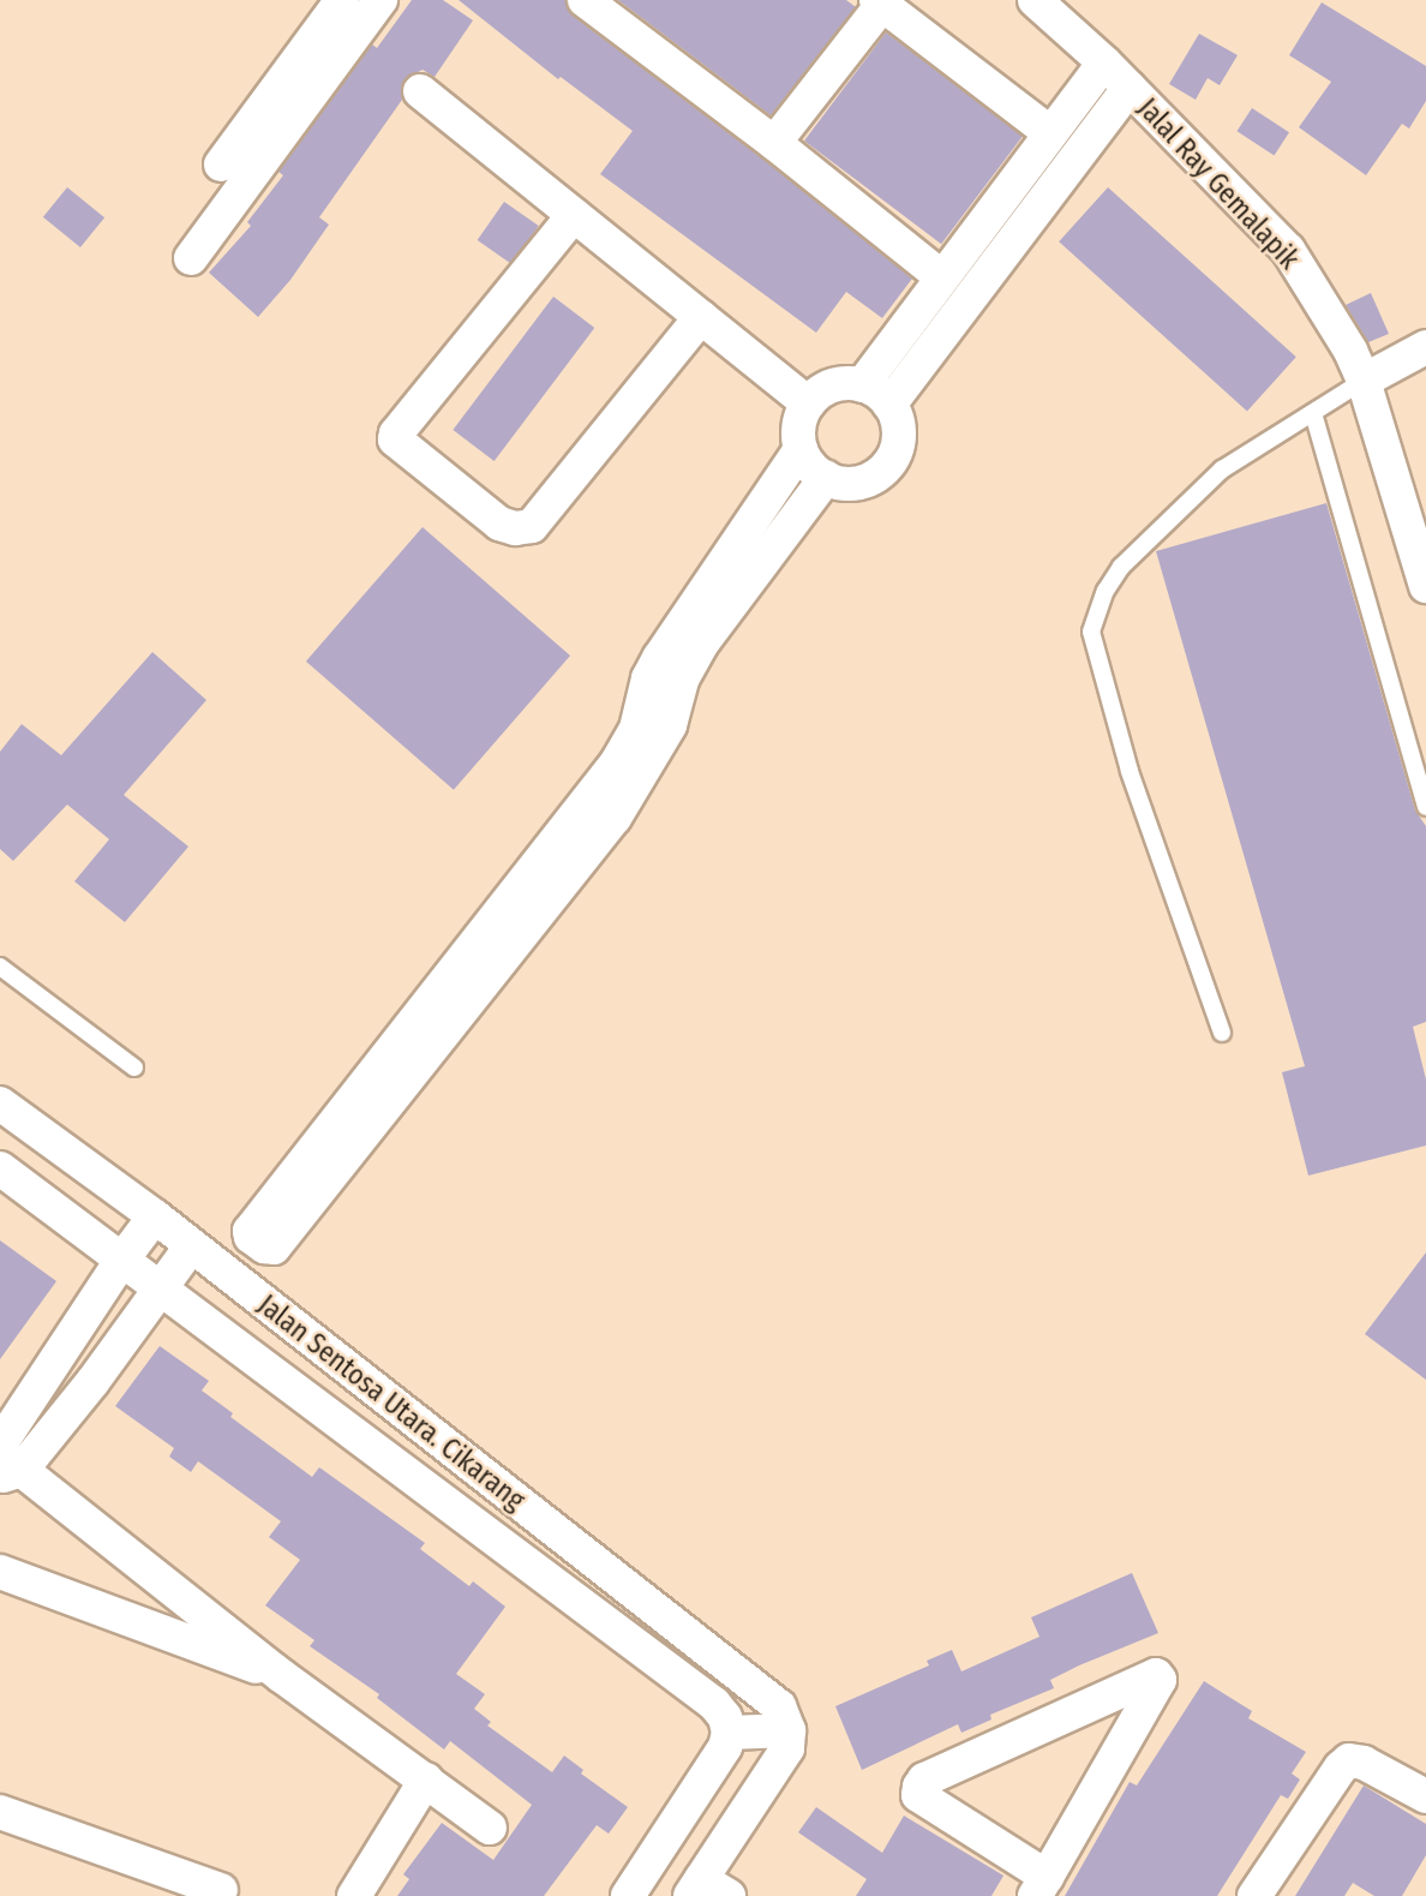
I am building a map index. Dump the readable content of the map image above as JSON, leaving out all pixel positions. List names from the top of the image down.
{
  "streets": {
    "street": ["Jalal Ray Gemalapik", "Jalan Sentosa Utara. Cikarang"]
  }
}
